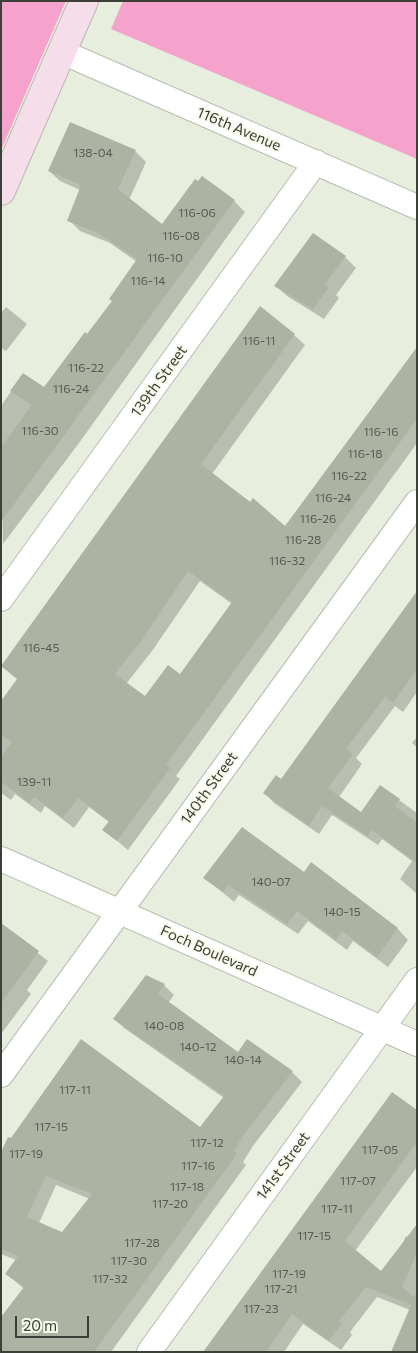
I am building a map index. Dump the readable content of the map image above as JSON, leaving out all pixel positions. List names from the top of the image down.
{
  "streets": {
    "street": [
      "116th Avenue",
      "139th Street",
      "140th Street",
      "Foch Boulevard",
      "141st Street"
    ]
  },
  "crossings": [
    ["116th Avenue", "139th Street"],
    ["140th Street", "Foch Boulevard"],
    ["Foch Boulevard", "141st Street"]
  ],
  "house_numbers": [
    "138-04",
    "116-06",
    "116-08",
    "116-10",
    "116-14",
    "116-11",
    "116-22",
    "116-24",
    "116-30",
    "116-16",
    "116-18",
    "116-22",
    "116-24",
    "116-26",
    "116-28",
    "116-32",
    "116-45",
    "139-11",
    "140-07",
    "140-15",
    "140-08",
    "140-12",
    "140-14",
    "117-11",
    "117-15",
    "117-12",
    "117-05",
    "117-19",
    "117-16",
    "117-07",
    "117-18",
    "117-20",
    "117-11",
    "117-15",
    "117-28",
    "117-30",
    "117-19",
    "117-32",
    "117-21",
    "117-23"
  ],
  "scale_bar": "20 m"
}
